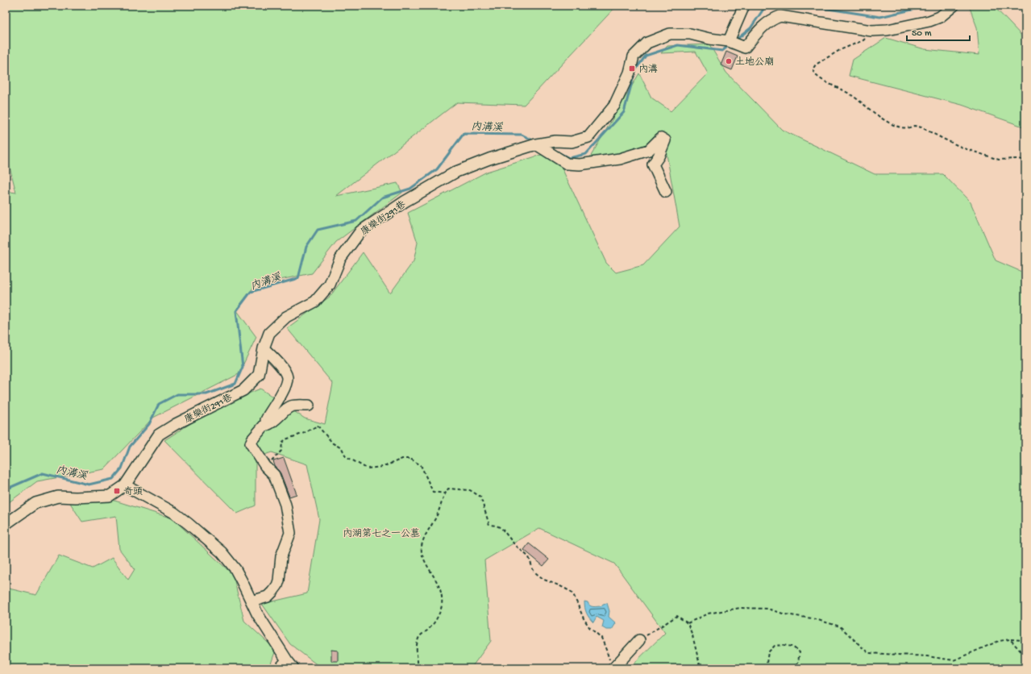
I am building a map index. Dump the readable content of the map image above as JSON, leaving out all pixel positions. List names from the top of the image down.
{
  "streets": {
    "street": ["康樂街291巷"]
  },
  "water": ["內溝溪"],
  "parks": ["內湖第七之一公墓"],
  "places": {
    "other": ["土地公廟"],
    "transit": ["內溝", "奇頭"]
  },
  "scale_bar": "50 m"
}
